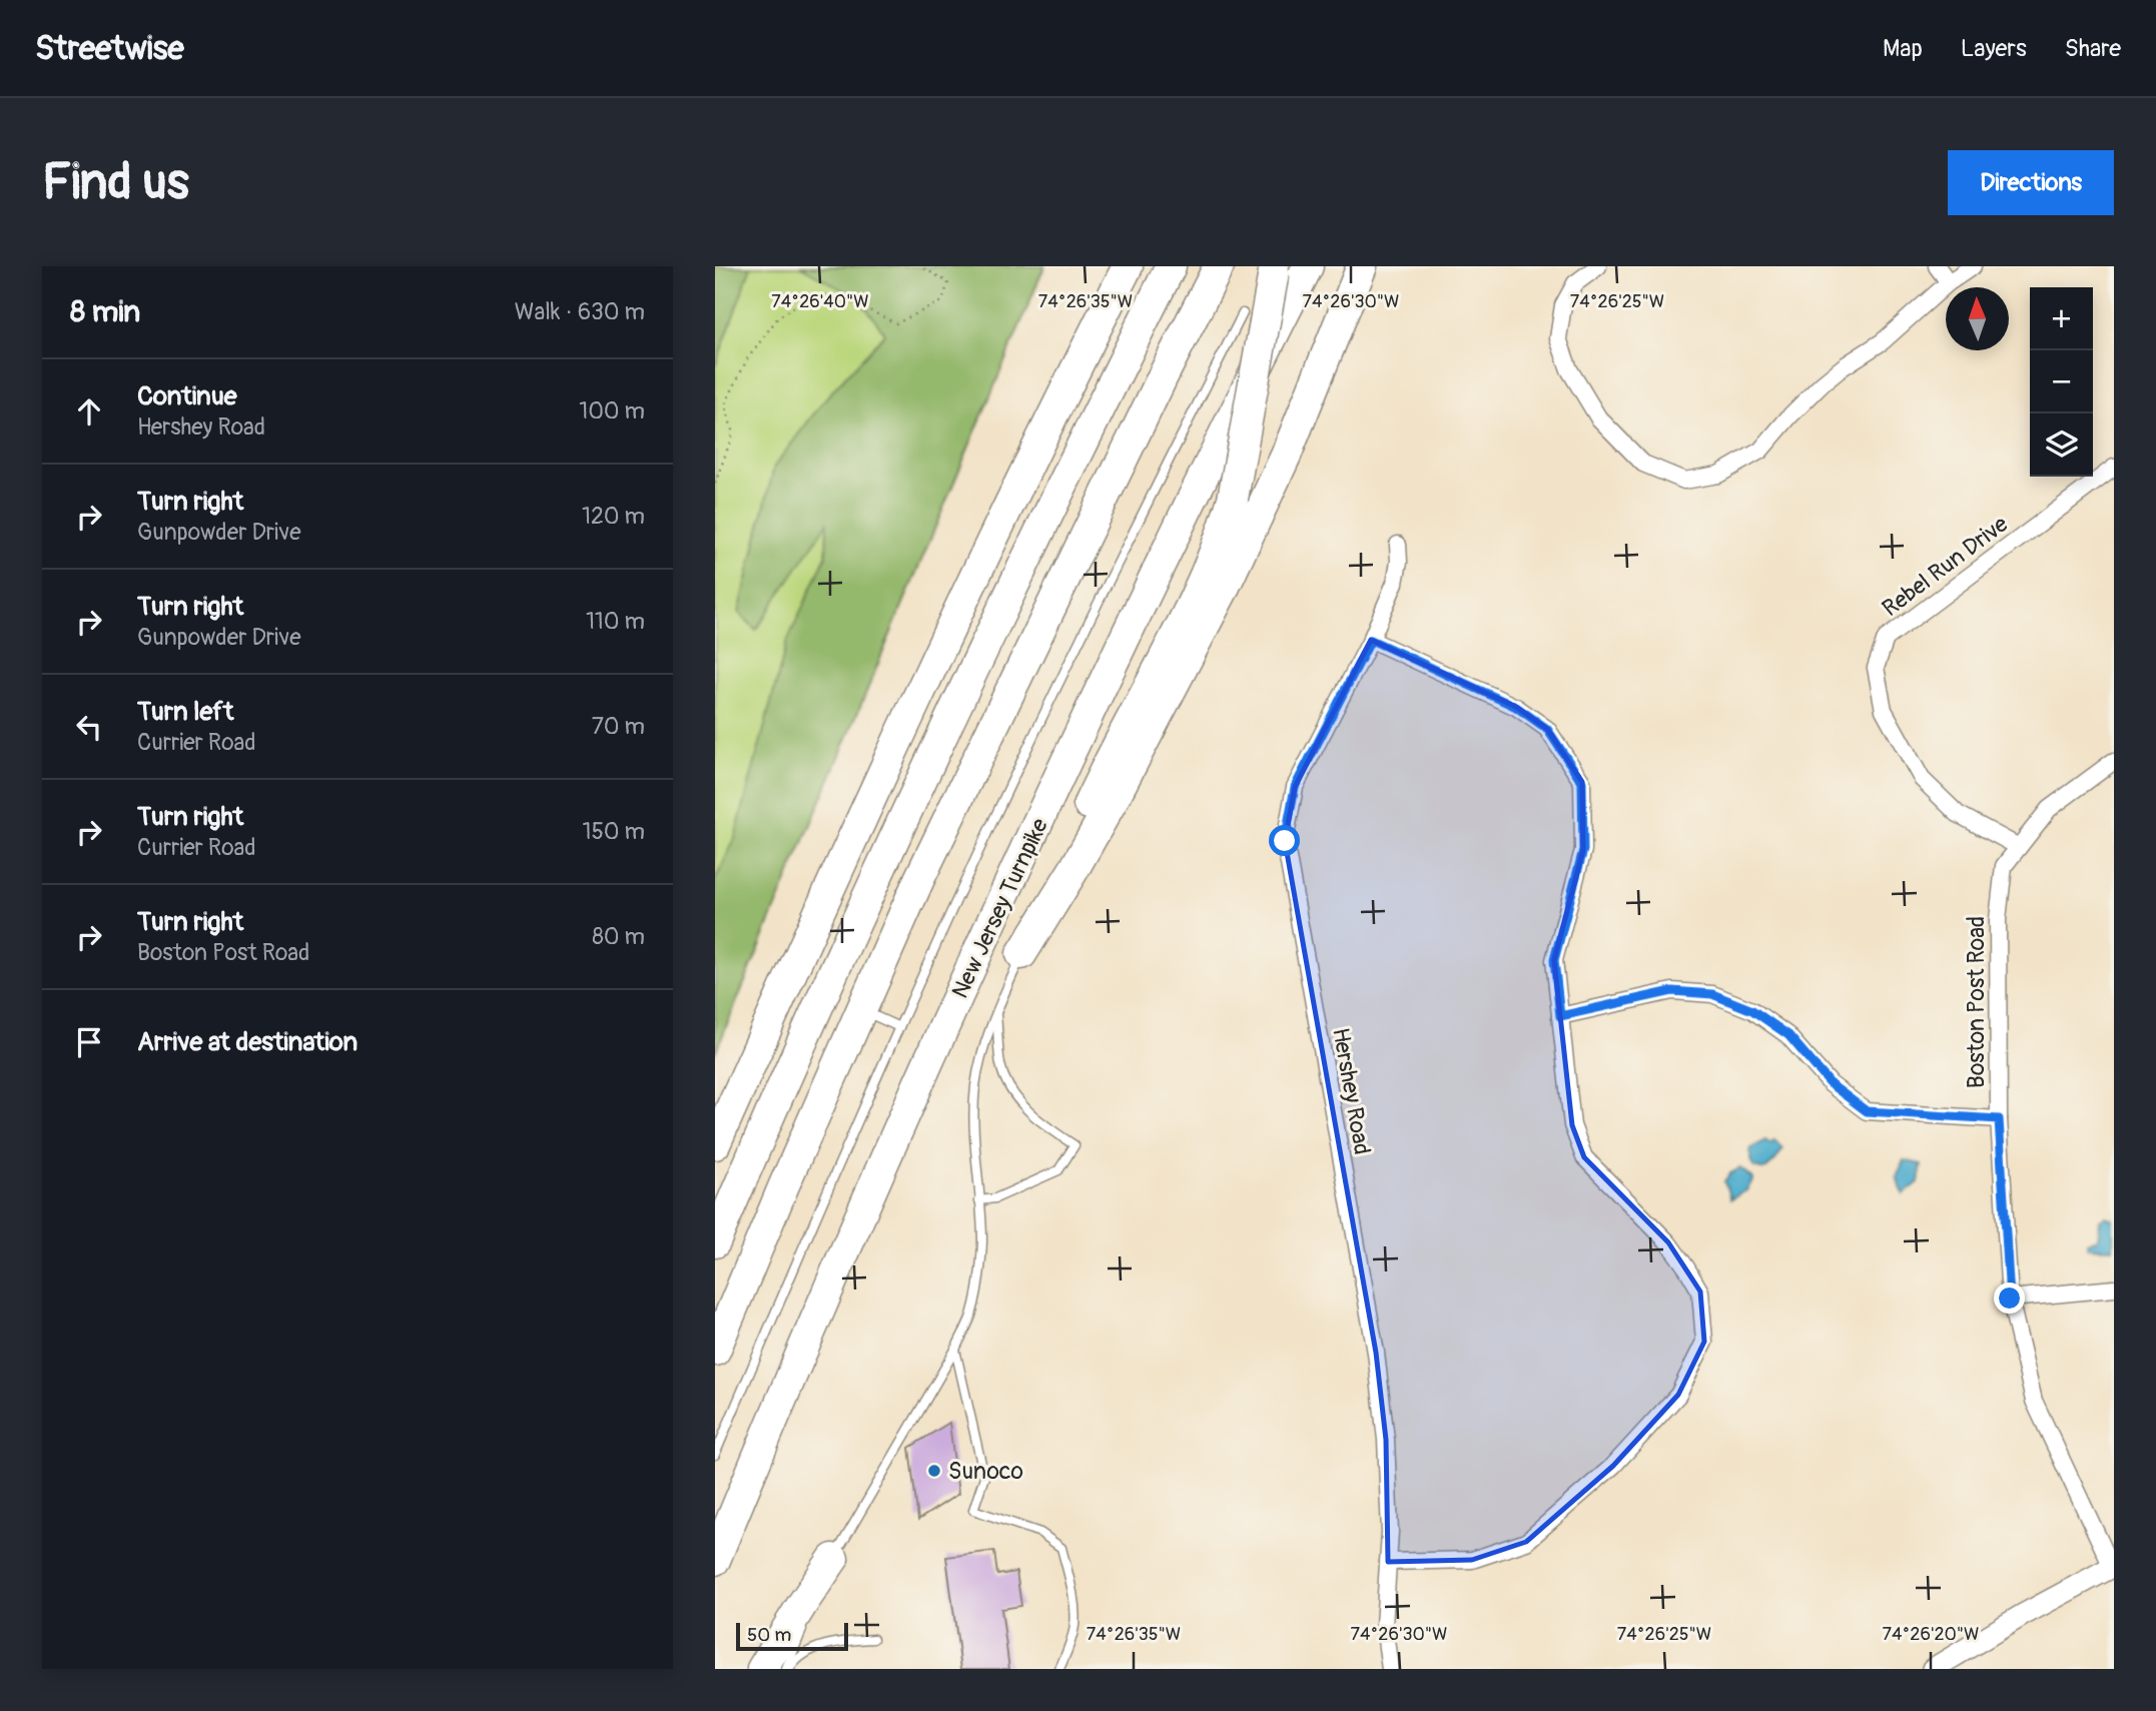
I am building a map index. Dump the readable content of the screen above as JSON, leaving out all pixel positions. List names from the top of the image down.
{
  "streets": {
    "highway": ["New Jersey Turnpike"],
    "street": ["Rebel Run Drive", "Boston Post Road", "Hershey Road"]
  },
  "crossings": [
    ["Rebel Run Drive", "Boston Post Road"]
  ],
  "places": ["Sunoco"],
  "scale_bar": "50 m",
  "north": "top",
  "page": {
    "header": "Streetwise",
    "nav": ["Map", "Layers", "Share"],
    "buttons": "Directions",
    "title": "Find us",
    "heading": ["8 min", "Walk · 630 m"],
    "map_buttons": ["+", "−"],
    "list": [
      ["Continue", "Hershey Road", "100 m"],
      ["Turn right", "Gunpowder Drive", "120 m"],
      ["Turn right", "Gunpowder Drive", "110 m"],
      ["Turn left", "Currier Road", "70 m"],
      ["Turn right", "Currier Road", "150 m"],
      ["Turn right", "Boston Post Road", "80 m"],
      "Arrive at destination"
    ],
    "scale": "50 m"
  },
  "coordinates": [
    "74°26'40\"W",
    "74°26'35\"W",
    "74°26'30\"W",
    "74°26'25\"W",
    "74°26'20\"W"
  ]
}
